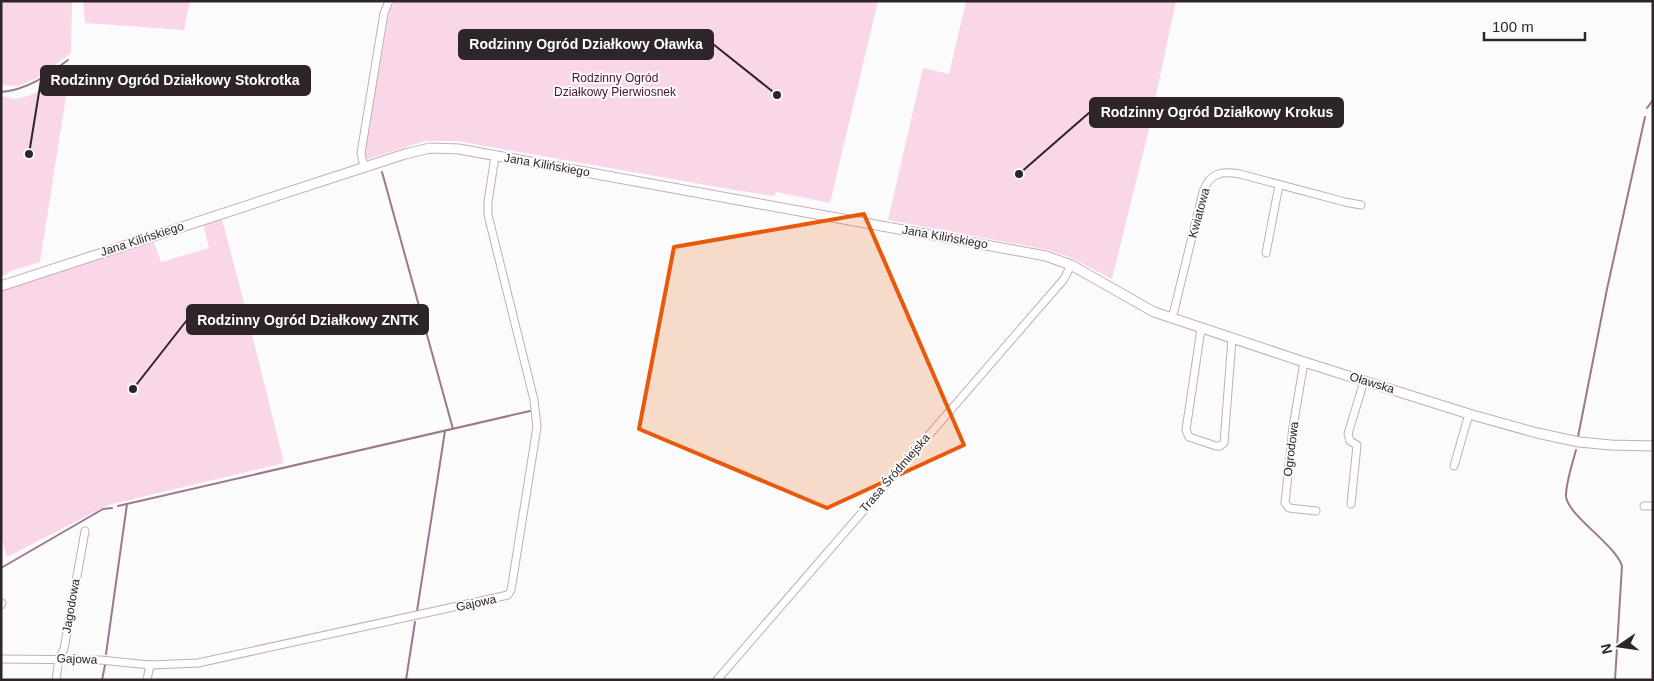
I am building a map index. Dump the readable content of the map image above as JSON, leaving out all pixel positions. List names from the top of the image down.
{
  "streets": {
    "street": [
      "Jana Kilińskiego",
      "Kwiatowa",
      "Oławska",
      "Ogrodowa",
      "Trasa Śródmiejska",
      "Gajowa",
      "Jagodowa"
    ]
  },
  "crossings": [
    ["Jana Kilińskiego", "Oławska"],
    ["Jana Kilińskiego", "Trasa Śródmiejska"],
    ["Jana Kilińskiego", "Gajowa"],
    ["Kwiatowa", "Oławska"],
    ["Oławska", "Ogrodowa"],
    ["Gajowa", "Jagodowa"]
  ],
  "parks": ["Rodzinny Ogród Działkowy Pierwiosnek"],
  "places": [
    "Rodzinny Ogród Działkowy Oławka",
    "Rodzinny Ogród Działkowy Stokrotka",
    "Rodzinny Ogród Działkowy Krokus",
    "Rodzinny Ogród Działkowy ZNTK"
  ],
  "scale_bar": "100 m",
  "north": "left"
}
